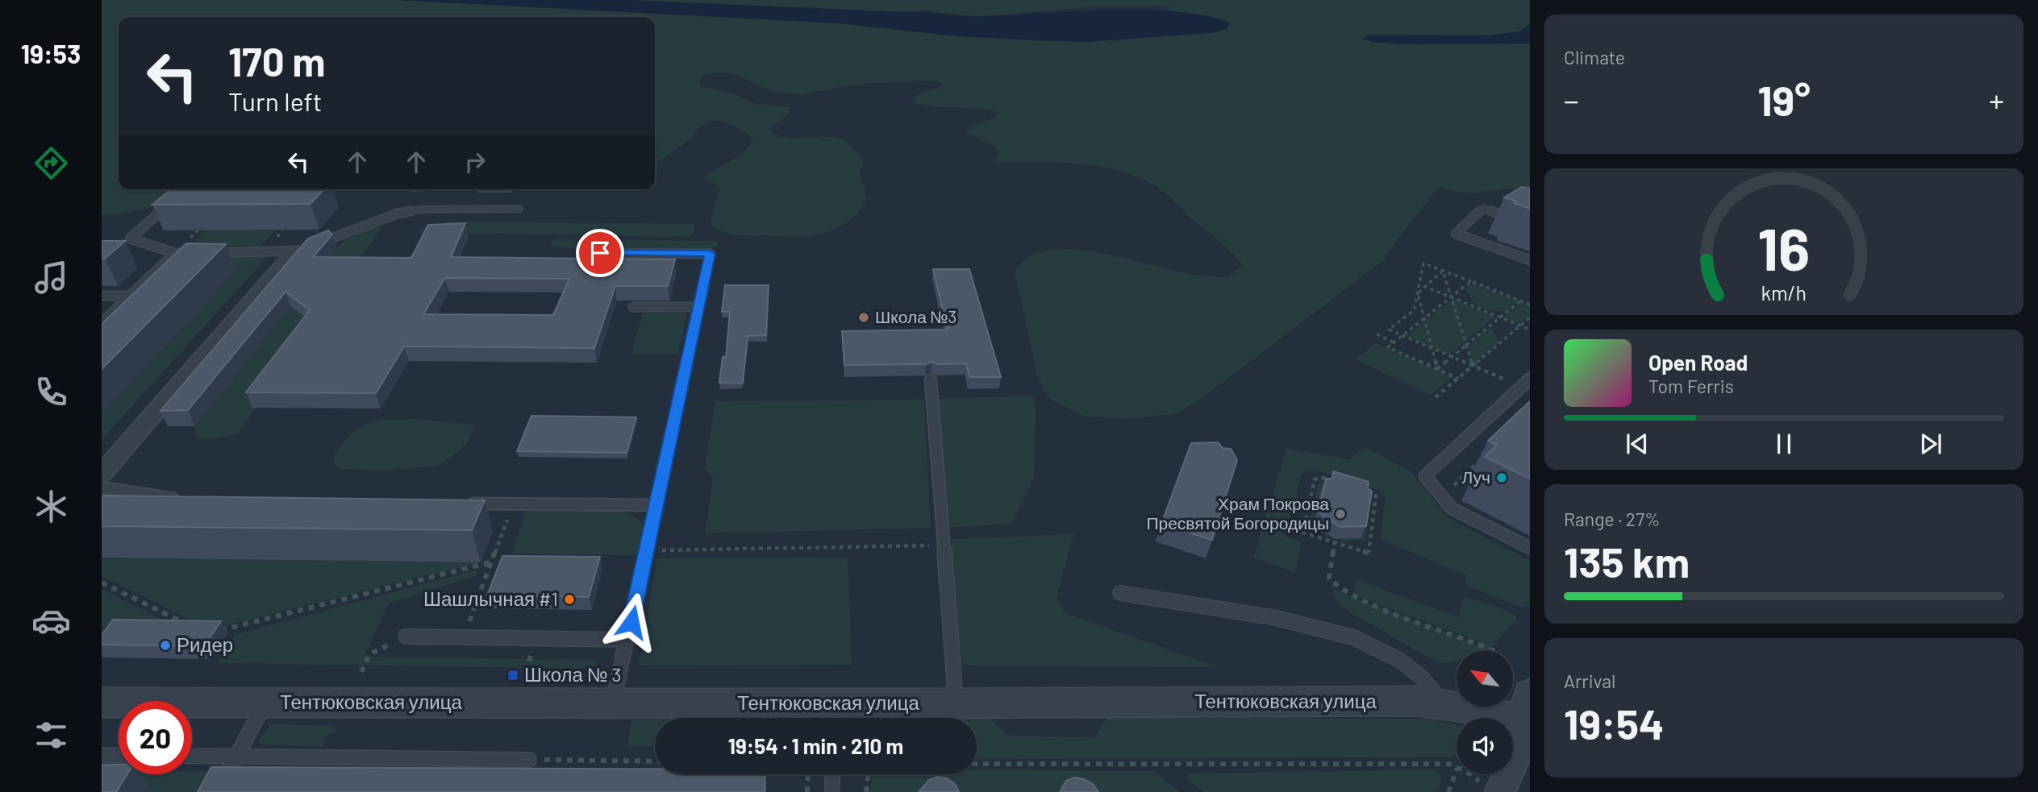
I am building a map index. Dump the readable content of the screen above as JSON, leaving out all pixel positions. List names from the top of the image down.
{
  "streets": {
    "street": ["Тентюковская улица"]
  },
  "places": {
    "other": [
      "Школа №3",
      "Луч",
      "Храм Покрова Пресвятой Богородицы",
      "Шашлычная #1",
      "Ридер"
    ],
    "transit": ["Школа № 3"]
  },
  "north": "top left",
  "page": {
    "tabs": "19:53",
    "tile": [
      "Climate",
      ["Range · 27%", "135 km"],
      ["Arrival", "19:54"]
    ],
    "turn": ["170 m", "Turn left"],
    "heat": ["−", "19°", "+"],
    "song": ["Open Road", "Tom Ferris"],
    "limit": "20",
    "trip": "19:54 · 1 min · 210 m",
    "gauge": ["16", "km/h"]
  }
}
